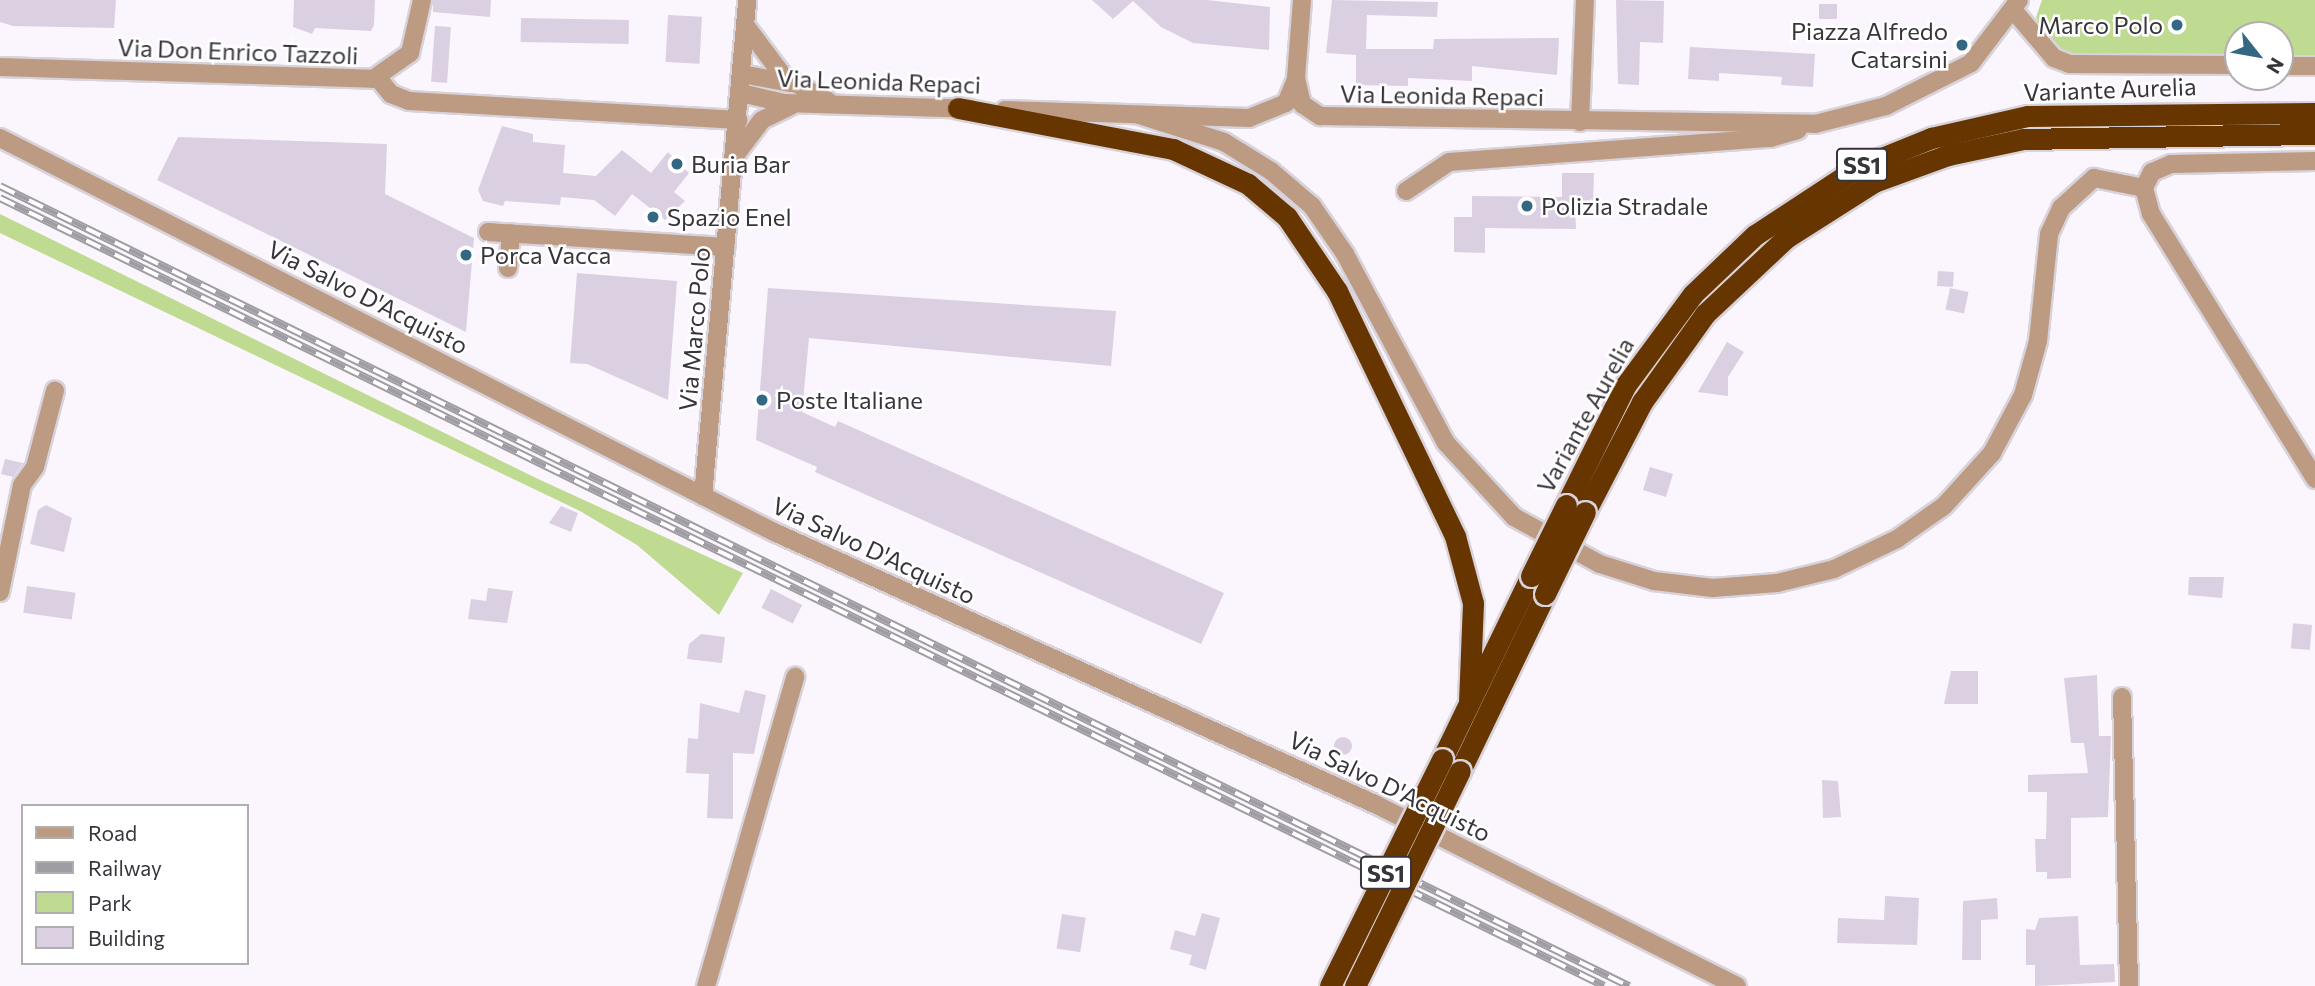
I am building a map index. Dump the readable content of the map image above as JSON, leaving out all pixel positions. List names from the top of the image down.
{
  "streets": {
    "highway": ["Variante Aurelia", "SS1"],
    "street": [
      "Via Don Enrico Tazzoli",
      "Via Leonida Repaci",
      "Via Salvo D'Acquisto",
      "Via Marco Polo"
    ]
  },
  "crossings": [
    ["Via Leonida Repaci", "Via Marco Polo"],
    ["Via Salvo D'Acquisto", "Via Marco Polo"]
  ],
  "places": [
    "Marco Polo",
    "Piazza Alfredo Catarsini",
    "Buria Bar",
    "Polizia Stradale",
    "Spazio Enel",
    "Porca Vacca",
    "Poste Italiane"
  ],
  "legend": [
    "Road",
    "Railway",
    "Park",
    "Building"
  ],
  "north": "bottom right"
}
